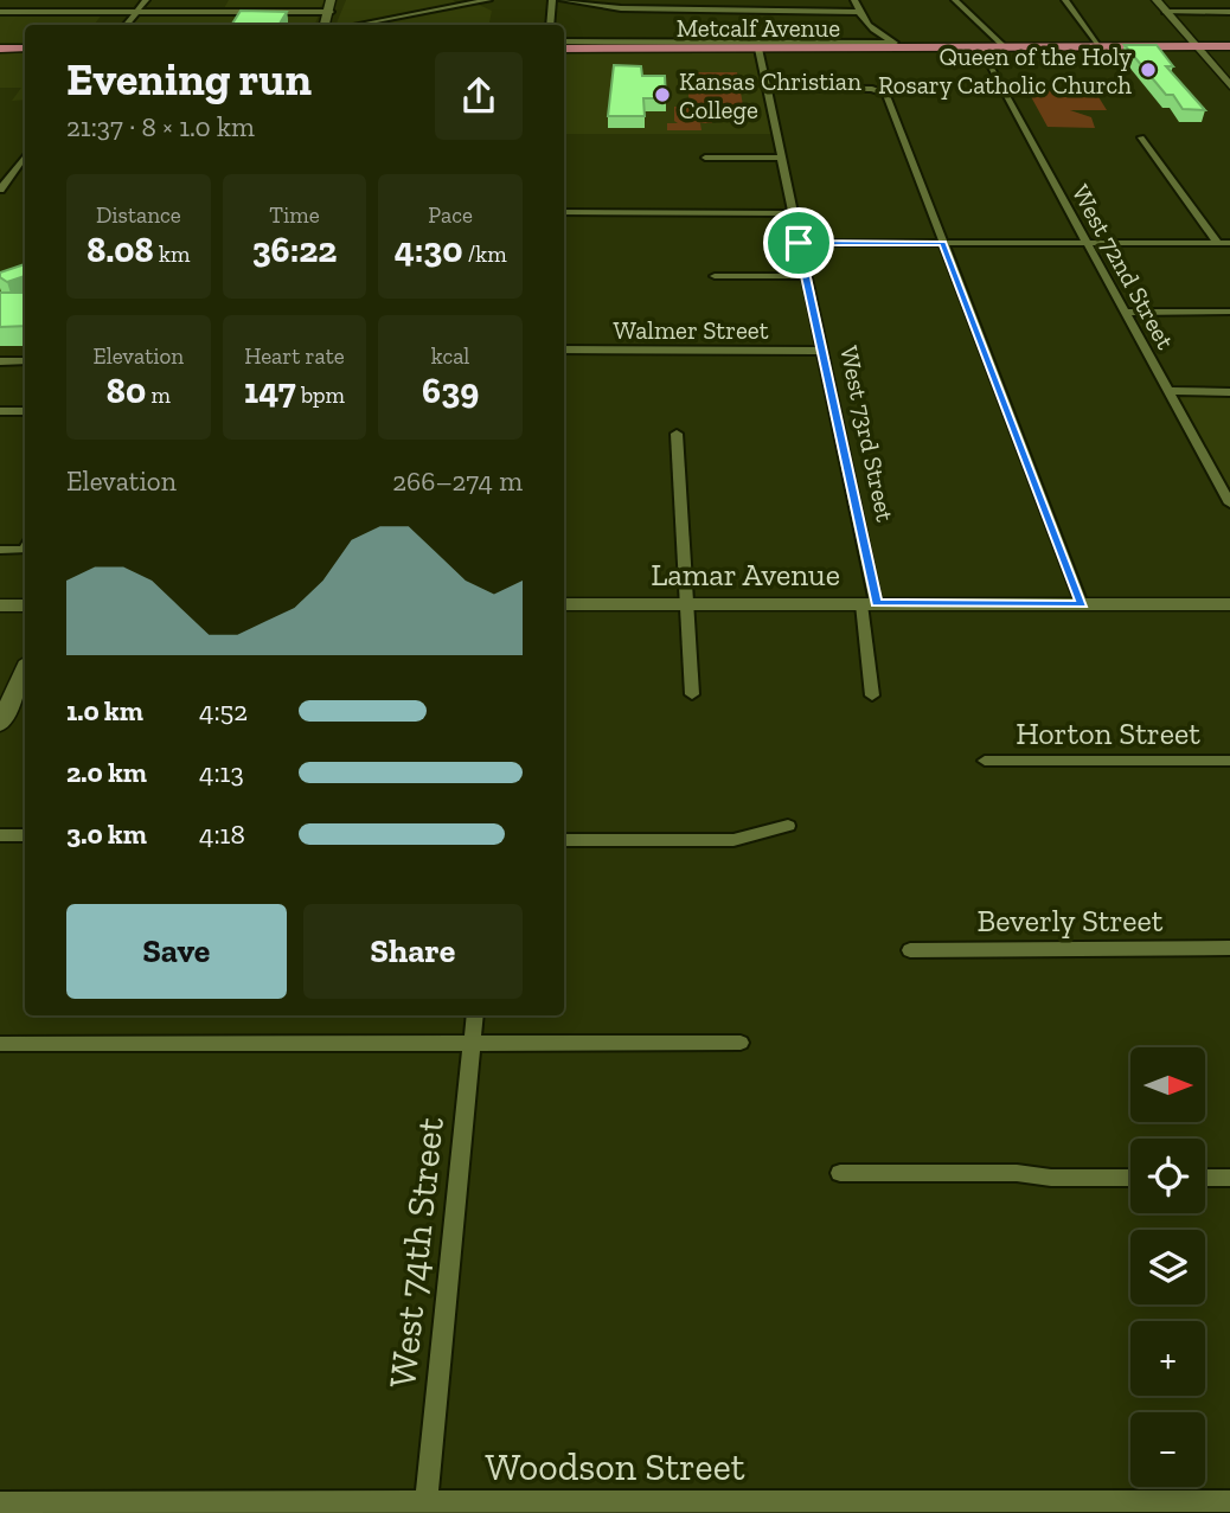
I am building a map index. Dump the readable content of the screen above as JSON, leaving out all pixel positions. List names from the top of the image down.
{
  "streets": {
    "main road": ["Metcalf Avenue"],
    "street": [
      "West 72nd Street",
      "Walmer Street",
      "West 73rd Street",
      "Lamar Avenue",
      "Horton Street",
      "Beverly Street",
      "West 74th Street",
      "Woodson Street"
    ]
  },
  "crossings": [
    ["Metcalf Avenue", "West 72nd Street"],
    ["Metcalf Avenue", "West 73rd Street"],
    ["Walmer Street", "West 73rd Street"],
    ["West 73rd Street", "Lamar Avenue"],
    ["West 74th Street", "Woodson Street"]
  ],
  "places": ["Queen of the Holy Rosary Catholic Church", "Kansas Christian College"],
  "north": "right",
  "page": {
    "heading": ["Evening run", "21:37 · 8 × 1.0 km"],
    "stats": [
      ["Distance", "8.08 km"],
      ["Time", "36:22"],
      ["Pace", "4:30 /km"],
      ["Elevation", "80 m"],
      ["Heart rate", "147 bpm"],
      ["kcal", "639"]
    ],
    "chart": ["Elevation", "266–274 m"],
    "list": [
      {
        "name": "1.0 km",
        "note": "4:52"
      },
      {
        "name": "2.0 km",
        "note": "4:13"
      },
      {
        "name": "3.0 km",
        "note": "4:18"
      }
    ],
    "buttons": ["Save", "Share"],
    "map_buttons": ["+", "−"]
  }
}
